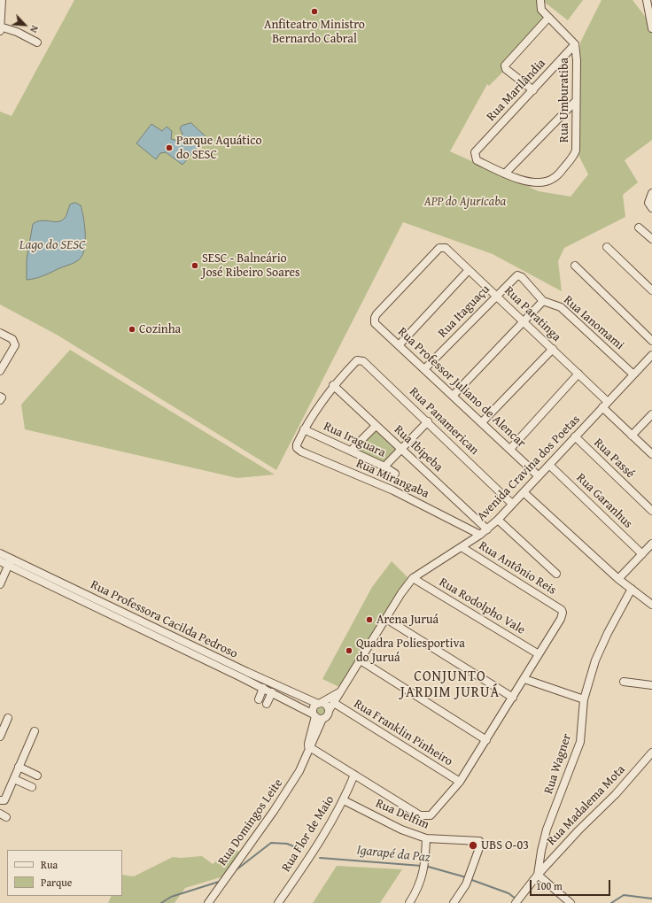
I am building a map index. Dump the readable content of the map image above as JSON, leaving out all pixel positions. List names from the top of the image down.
{
  "streets": {
    "street": [
      "Rua Marilândia",
      "Rua Umburatiba",
      "Rua Itaguaçu",
      "Rua Paratinga",
      "Rua Ianomami",
      "Rua Professor Juliano de Alencar",
      "Rua Panamerican",
      "Rua Iraguara",
      "Rua Ibipeba",
      "Rua Passé",
      "Avenida Cravina dos Poetas",
      "Rua Mirangaba",
      "Rua Garanhus",
      "Rua Antônio Reis",
      "Rua Rodolpho Vale",
      "Rua Professora Cacilda Pedroso",
      "Rua Franklin Pinheiro",
      "Rua Wagner",
      "Rua Madalema Mota",
      "Rua Delfim",
      "Rua Domingos Leite",
      "Rua Flor de Maio"
    ]
  },
  "crossings": [
    ["Rua Marilândia", "Rua Umburatiba"],
    ["Rua Itaguaçu", "Rua Paratinga"],
    ["Rua Itaguaçu", "Rua Ianomami"],
    ["Rua Itaguaçu", "Rua Professor Juliano de Alencar"],
    ["Rua Paratinga", "Rua Professor Juliano de Alencar"],
    ["Rua Paratinga", "Avenida Cravina dos Poetas"],
    ["Rua Ianomami", "Avenida Cravina dos Poetas"],
    ["Rua Professor Juliano de Alencar", "Avenida Cravina dos Poetas"],
    ["Rua Panamerican", "Rua Ibipeba"],
    ["Rua Panamerican", "Avenida Cravina dos Poetas"],
    ["Rua Iraguara", "Rua Mirangaba"],
    ["Rua Ibipeba", "Avenida Cravina dos Poetas"],
    ["Rua Passé", "Avenida Cravina dos Poetas"],
    ["Avenida Cravina dos Poetas", "Rua Mirangaba"],
    ["Avenida Cravina dos Poetas", "Rua Garanhus"],
    ["Avenida Cravina dos Poetas", "Rua Antônio Reis"],
    ["Avenida Cravina dos Poetas", "Rua Rodolpho Vale"],
    ["Avenida Cravina dos Poetas", "Rua Professora Cacilda Pedroso"],
    ["Avenida Cravina dos Poetas", "Rua Franklin Pinheiro"],
    ["Avenida Cravina dos Poetas", "Rua Domingos Leite"],
    ["Rua Antônio Reis", "Rua Rodolpho Vale"],
    ["Rua Professora Cacilda Pedroso", "Rua Domingos Leite"],
    ["Rua Wagner", "Rua Madalema Mota"],
    ["Rua Delfim", "Rua Flor de Maio"]
  ],
  "districts": ["CONJUNTO JARDIM JURUÁ"],
  "water": ["Lago do SESC", "Igarapé da Paz"],
  "parks": ["APP do Ajuricaba"],
  "places": [
    "Anfiteatro Ministro Bernardo Cabral",
    "Parque Aquático do SESC",
    "SESC - Balneário José Ribeiro Soares",
    "Cozinha",
    "Arena Juruá",
    "Quadra Poliesportiva do Juruá",
    "UBS O-03"
  ],
  "legend": ["Rua", "Parque"],
  "scale_bar": "100 m",
  "north": "bottom right"
}
